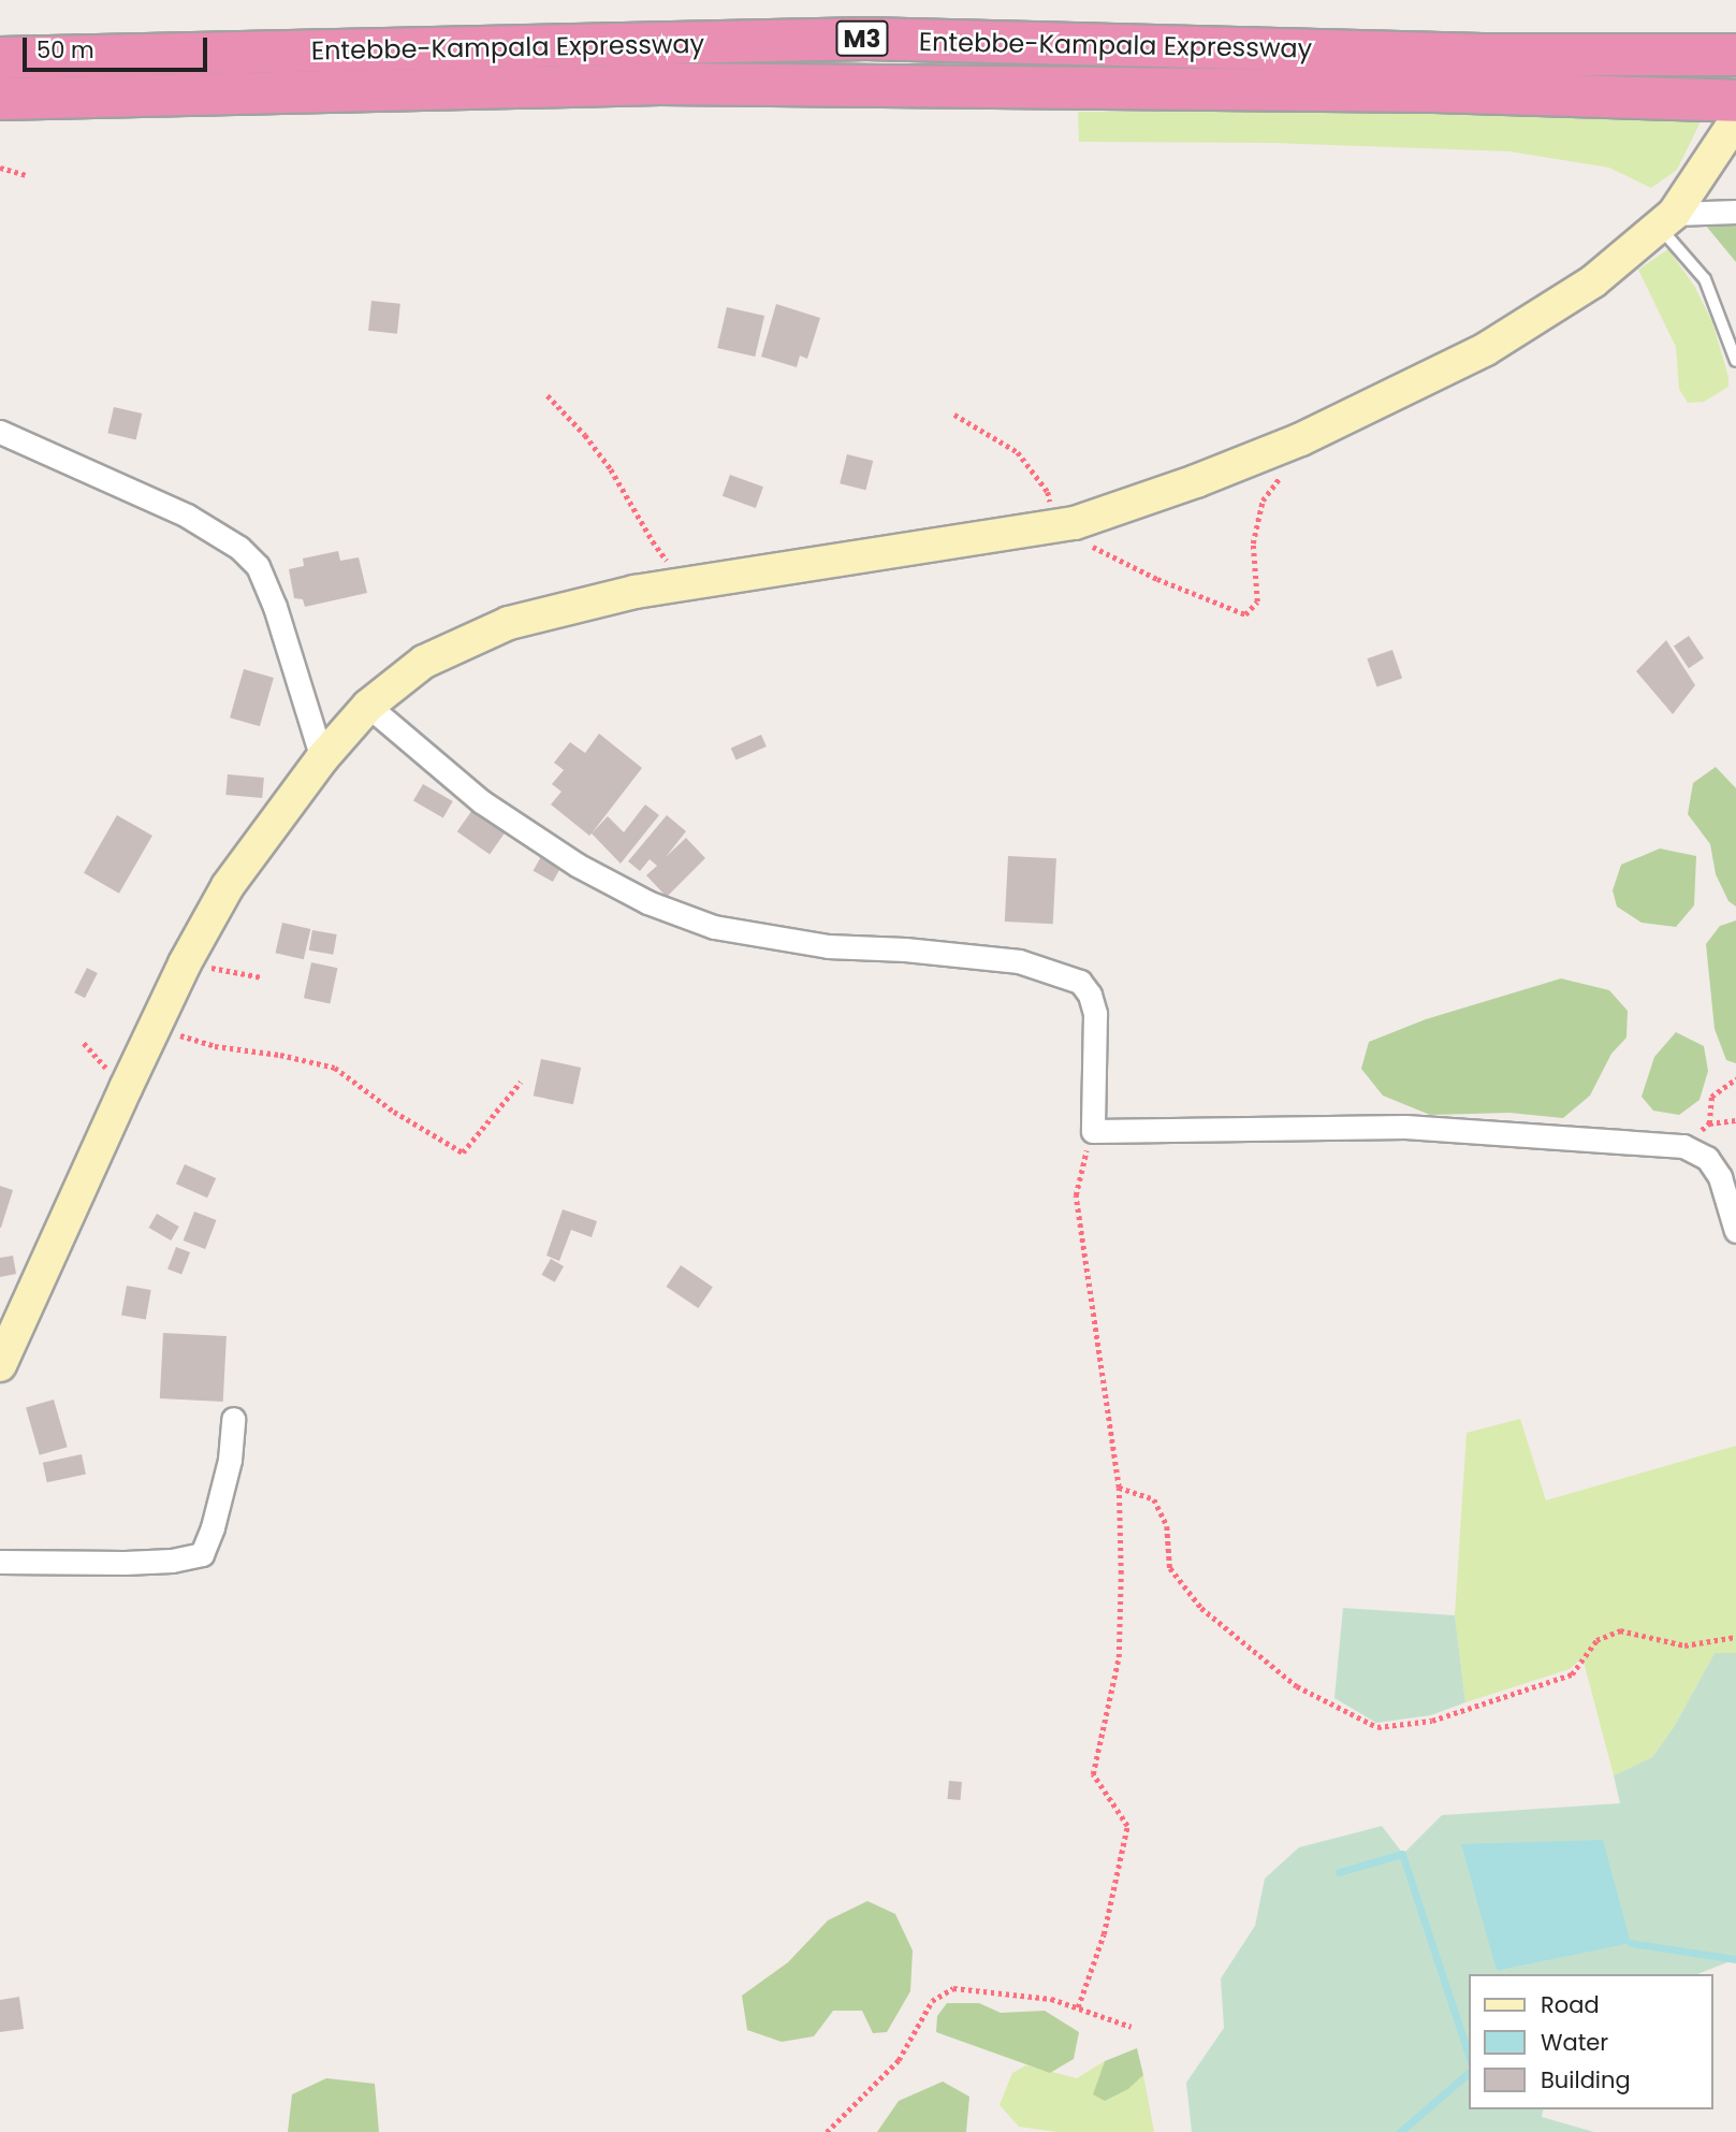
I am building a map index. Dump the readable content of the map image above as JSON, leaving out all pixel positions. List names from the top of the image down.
{
  "streets": {
    "highway": ["M3", "Entebbe-Kampala Expressway"]
  },
  "legend": ["Road", "Water", "Building"],
  "scale_bar": "50 m"
}
